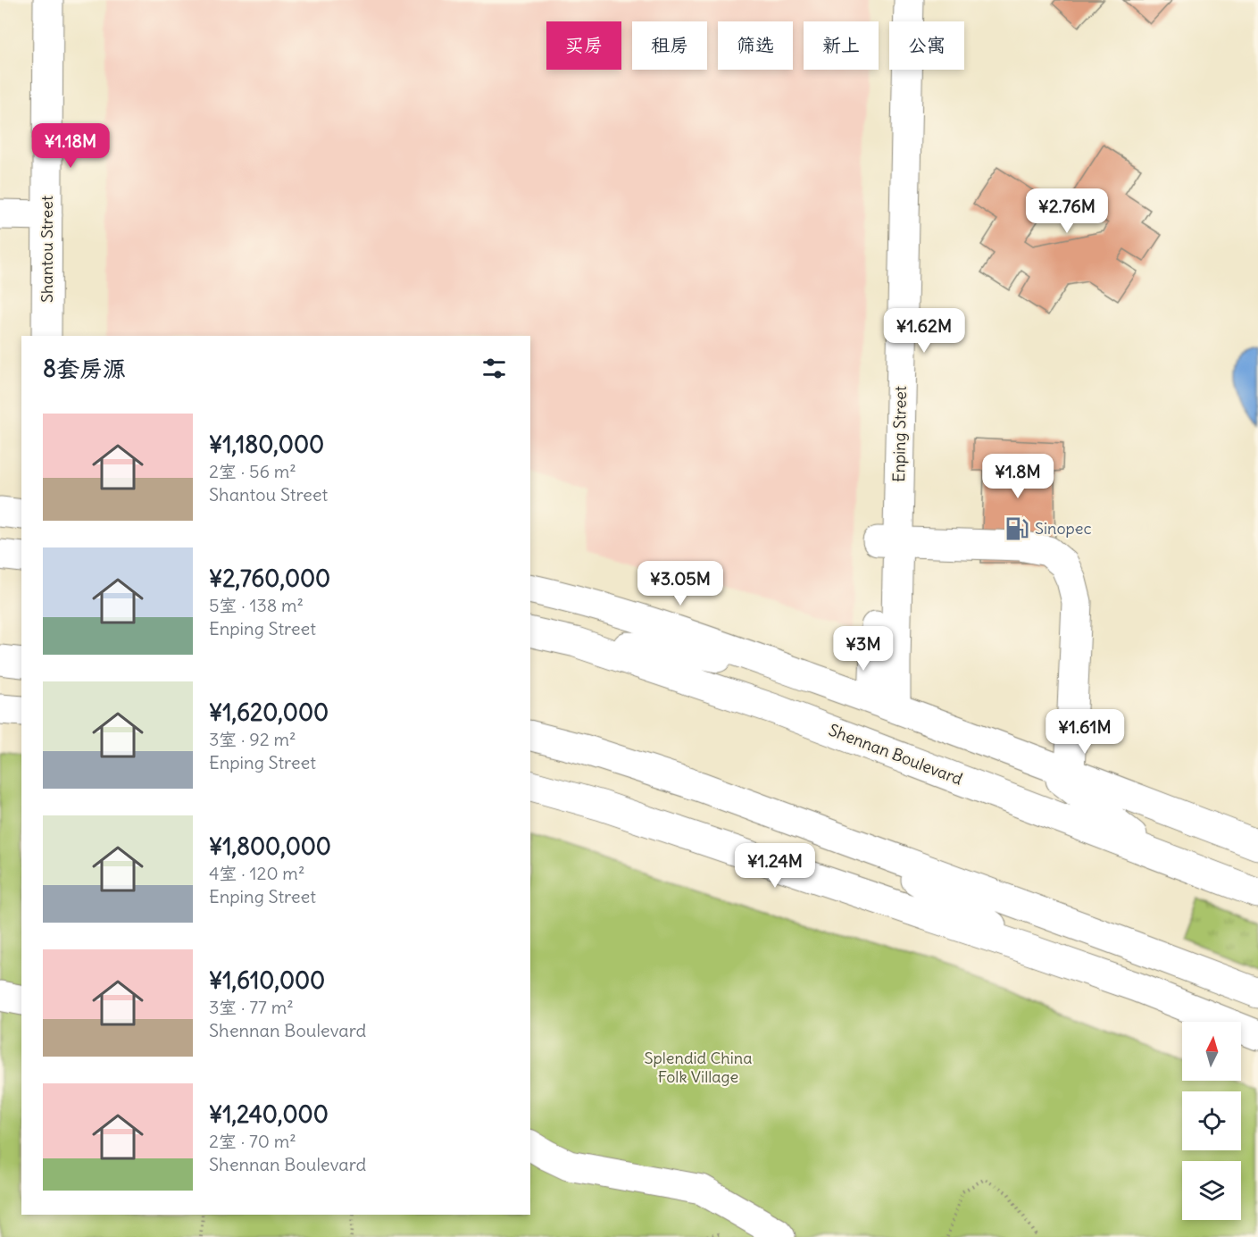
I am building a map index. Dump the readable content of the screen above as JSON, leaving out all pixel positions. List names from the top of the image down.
{
  "streets": {
    "main road": ["Shantou Street", "Enping Street", "Shennan Boulevard"]
  },
  "parks": ["Splendid China Folk Village"],
  "places": {
    "fuel station": ["Sinopec"]
  },
  "north": "top",
  "page": {
    "chip": [
      "买房",
      "租房",
      "筛选",
      "新上",
      "公寓"
    ],
    "price": [
      "¥1.18M",
      "¥2.76M",
      "¥1.62M",
      "¥1.8M",
      "¥3.05M",
      "¥3M",
      "¥1.61M",
      "¥1.24M"
    ],
    "heading": "8套房源",
    "list": [
      {
        "name": "¥1,180,000",
        "note": "2室 · 56 m² · Shantou Street"
      },
      {
        "name": "¥2,760,000",
        "note": "5室 · 138 m² · Enping Street"
      },
      {
        "name": "¥1,620,000",
        "note": "3室 · 92 m² · Enping Street"
      },
      {
        "name": "¥1,800,000",
        "note": "4室 · 120 m² · Enping Street"
      },
      {
        "name": "¥1,610,000",
        "note": "3室 · 77 m² · Shennan Boulevard"
      },
      {
        "name": "¥1,240,000",
        "note": "2室 · 70 m² · Shennan Boulevard"
      }
    ]
  }
}
